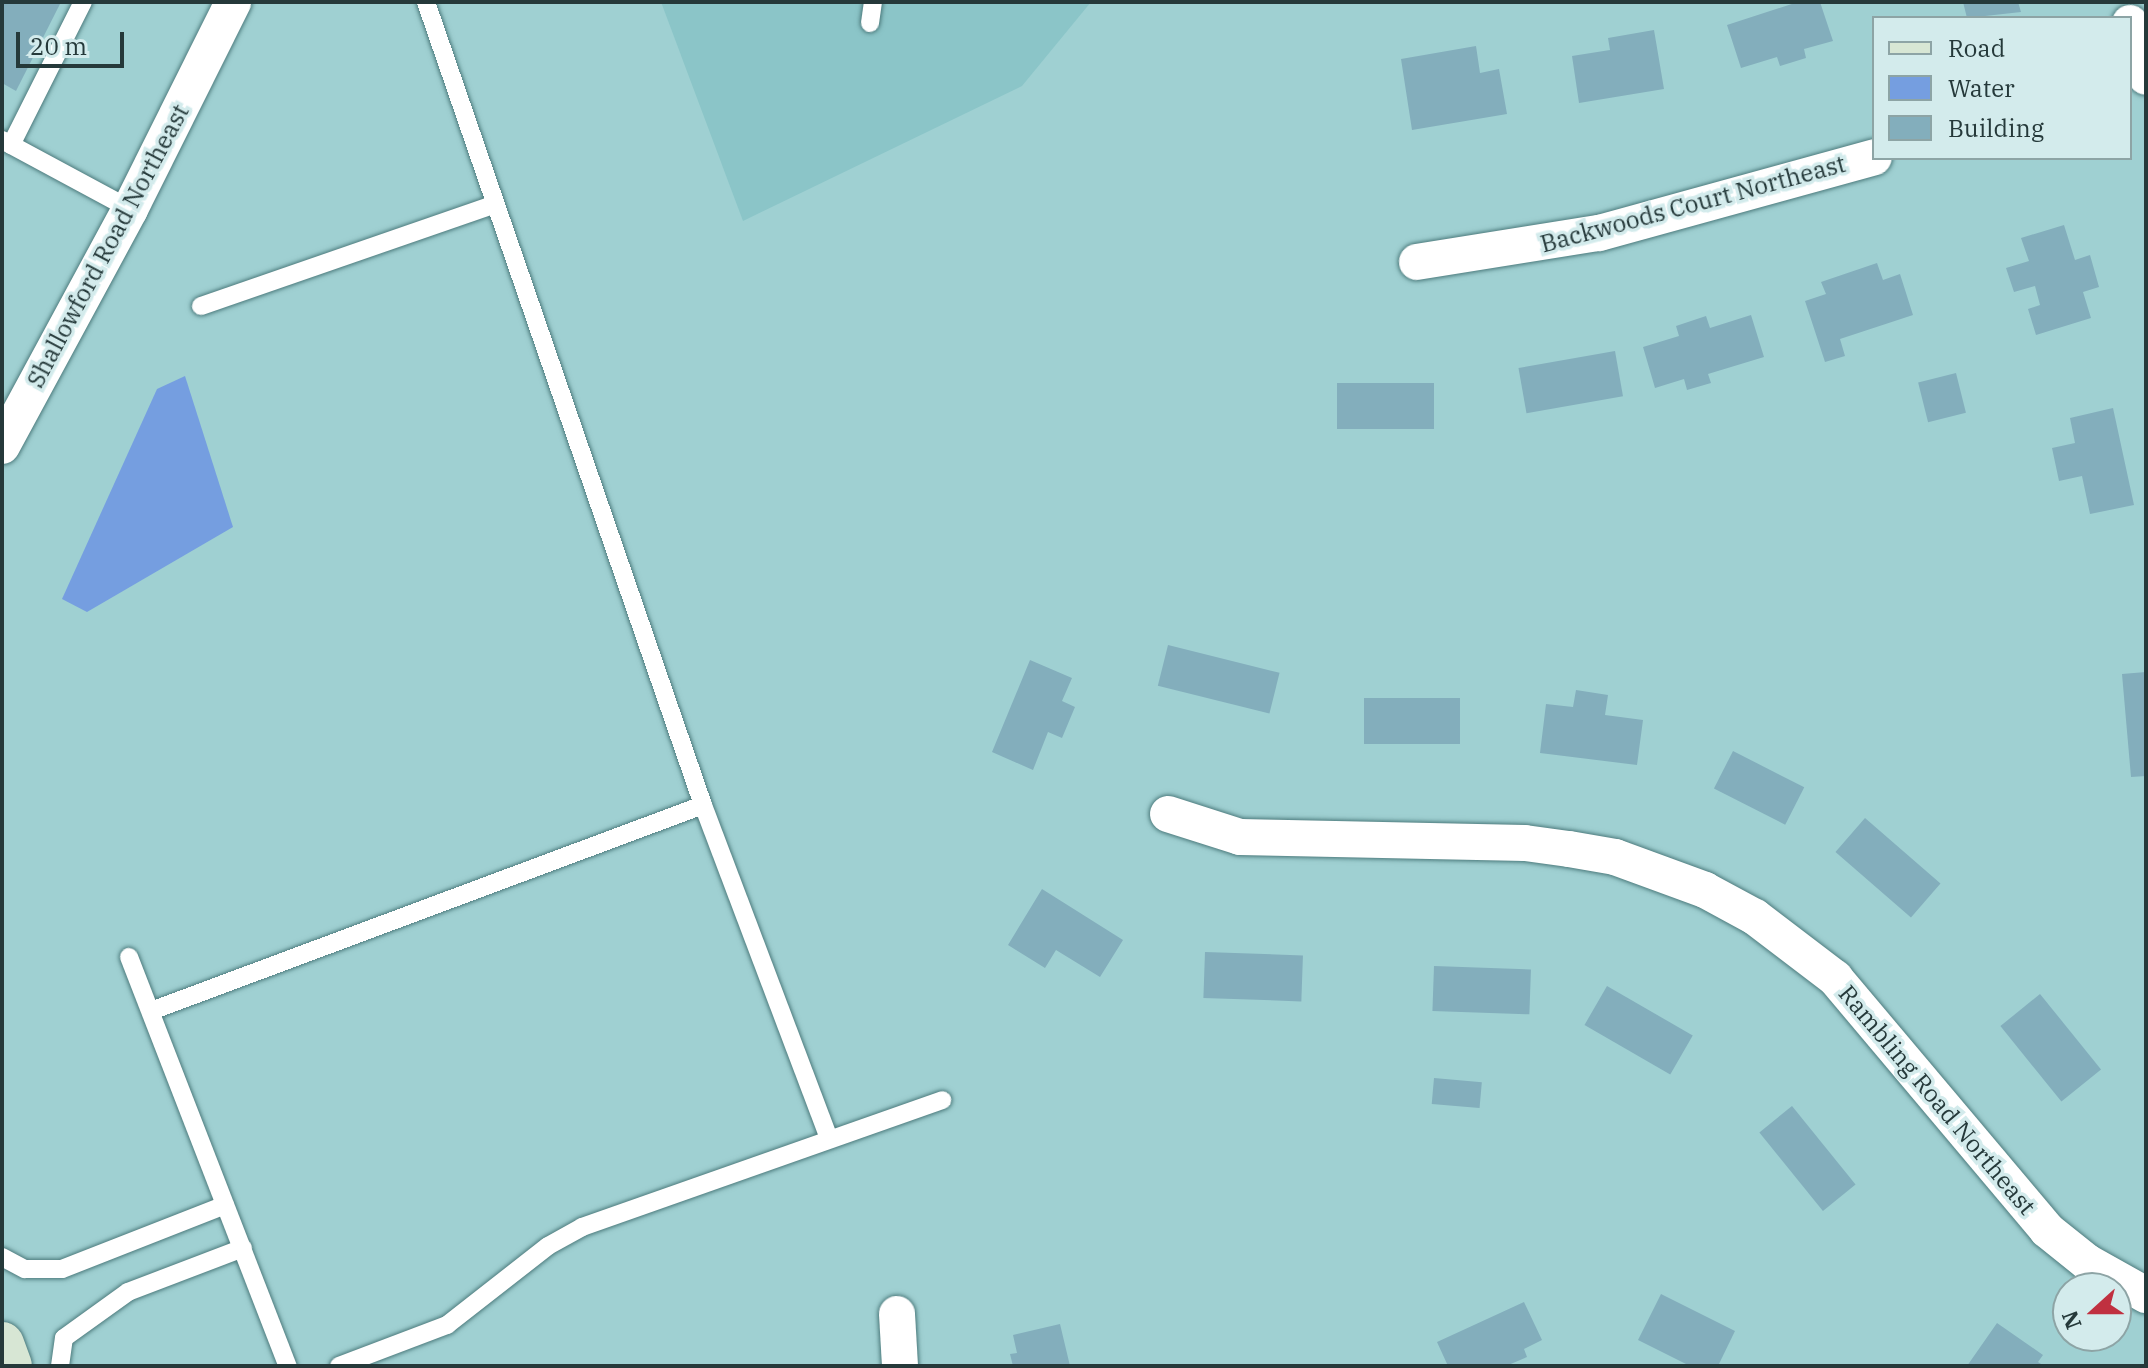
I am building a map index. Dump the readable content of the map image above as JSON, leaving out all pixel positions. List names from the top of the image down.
{
  "streets": {
    "street": ["Backwoods Court Northeast", "Shallowford Road Northeast", "Rambling Road Northeast"]
  },
  "legend": ["Road", "Water", "Building"],
  "scale_bar": "20 m",
  "north": "left"
}
